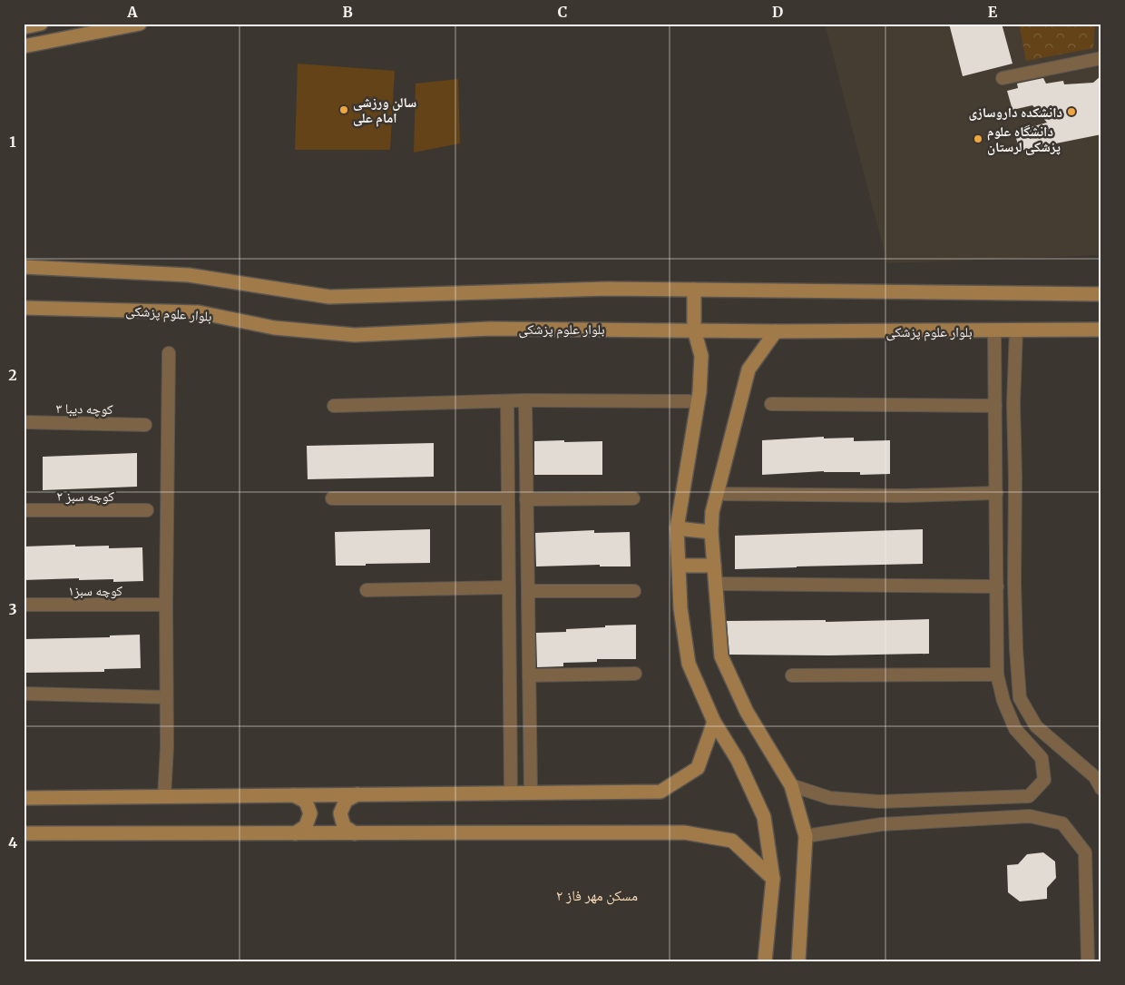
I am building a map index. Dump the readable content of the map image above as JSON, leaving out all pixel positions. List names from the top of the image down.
{
  "streets": {
    "street": [
      "بلوار علوم پزشکی",
      "کوچه دیبا ۳",
      "کوچه سبز ۲",
      "کوچه سبز۱"
    ]
  },
  "districts": ["مسکن مهر فاز ۲"],
  "places": ["سالن ورزشی امام علی", "دانشکده داروسازی", "دانشگاه علوم پزشکی لرستان"],
  "grid": {
    "columns": [
      "A",
      "B",
      "C",
      "D",
      "E"
    ],
    "rows": [
      "1",
      "2",
      "3",
      "4"
    ]
  }
}
